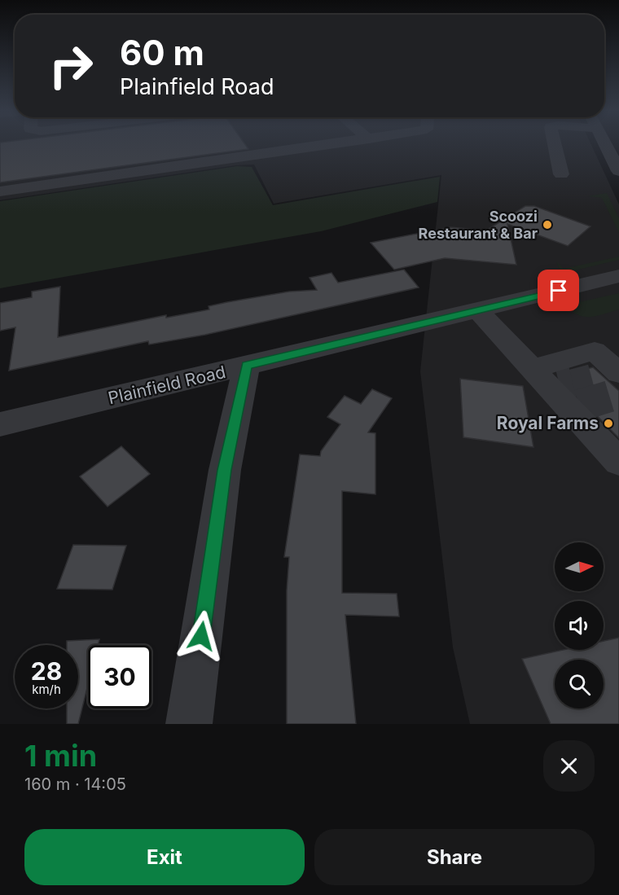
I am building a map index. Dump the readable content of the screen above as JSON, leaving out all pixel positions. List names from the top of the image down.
{
  "streets": {
    "street": ["Plainfield Road"]
  },
  "places": ["Scoozi Restaurant & Bar", "Royal Farms"],
  "north": "right",
  "page": {
    "turn": ["60 m", "Plainfield Road"],
    "speed": "28 km/h",
    "limit": "30",
    "heading": ["1 min", "160 m · 14:05"],
    "buttons": ["Exit", "Share"]
  }
}
